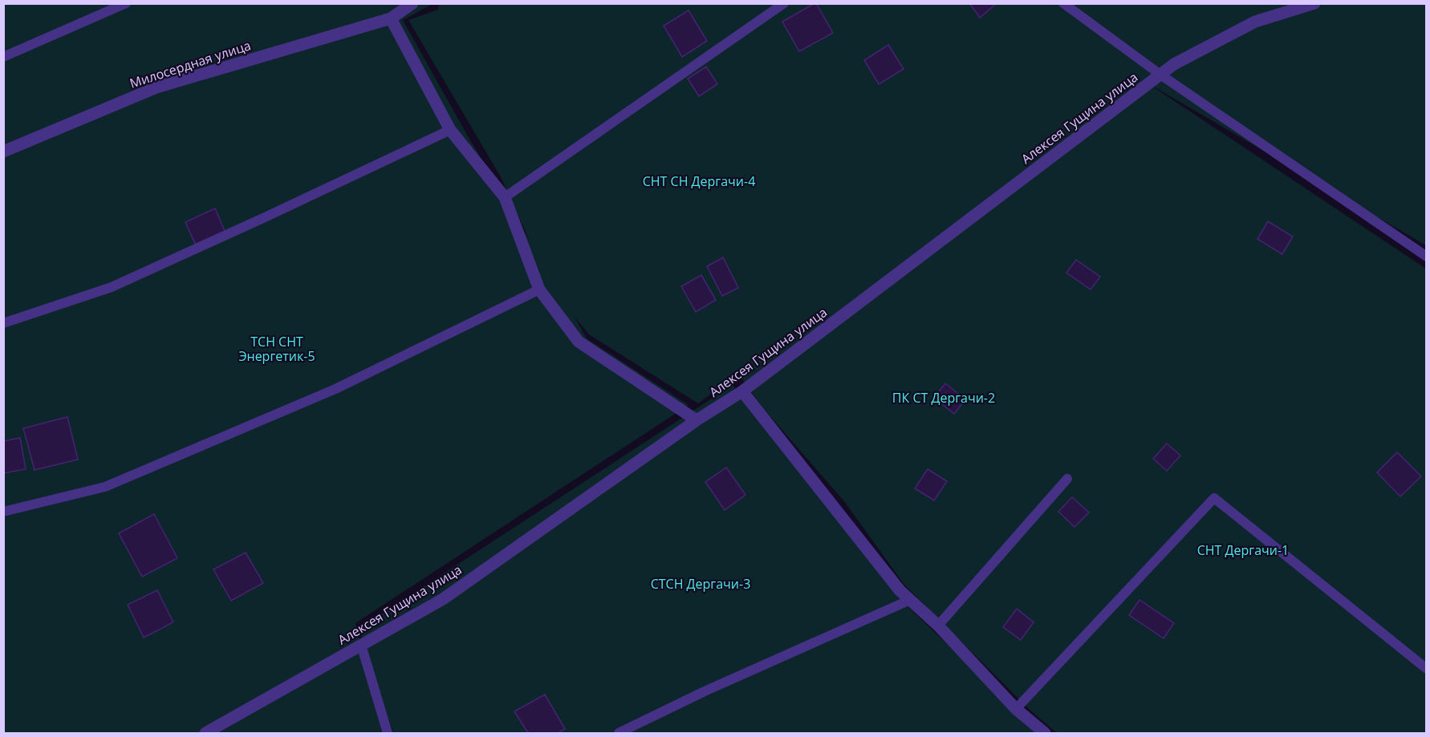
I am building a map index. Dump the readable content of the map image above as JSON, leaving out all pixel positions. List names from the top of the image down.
{
  "streets": {
    "street": ["Милосердная улица", "Алексея Гущина улица"]
  },
  "parks": [
    "СНТ СН Дергачи-4",
    "ТСН СНТ Энергетик-5",
    "ПК СТ Дергачи-2",
    "СНТ Дергачи-1",
    "СТСН Дергачи-3"
  ]
}
